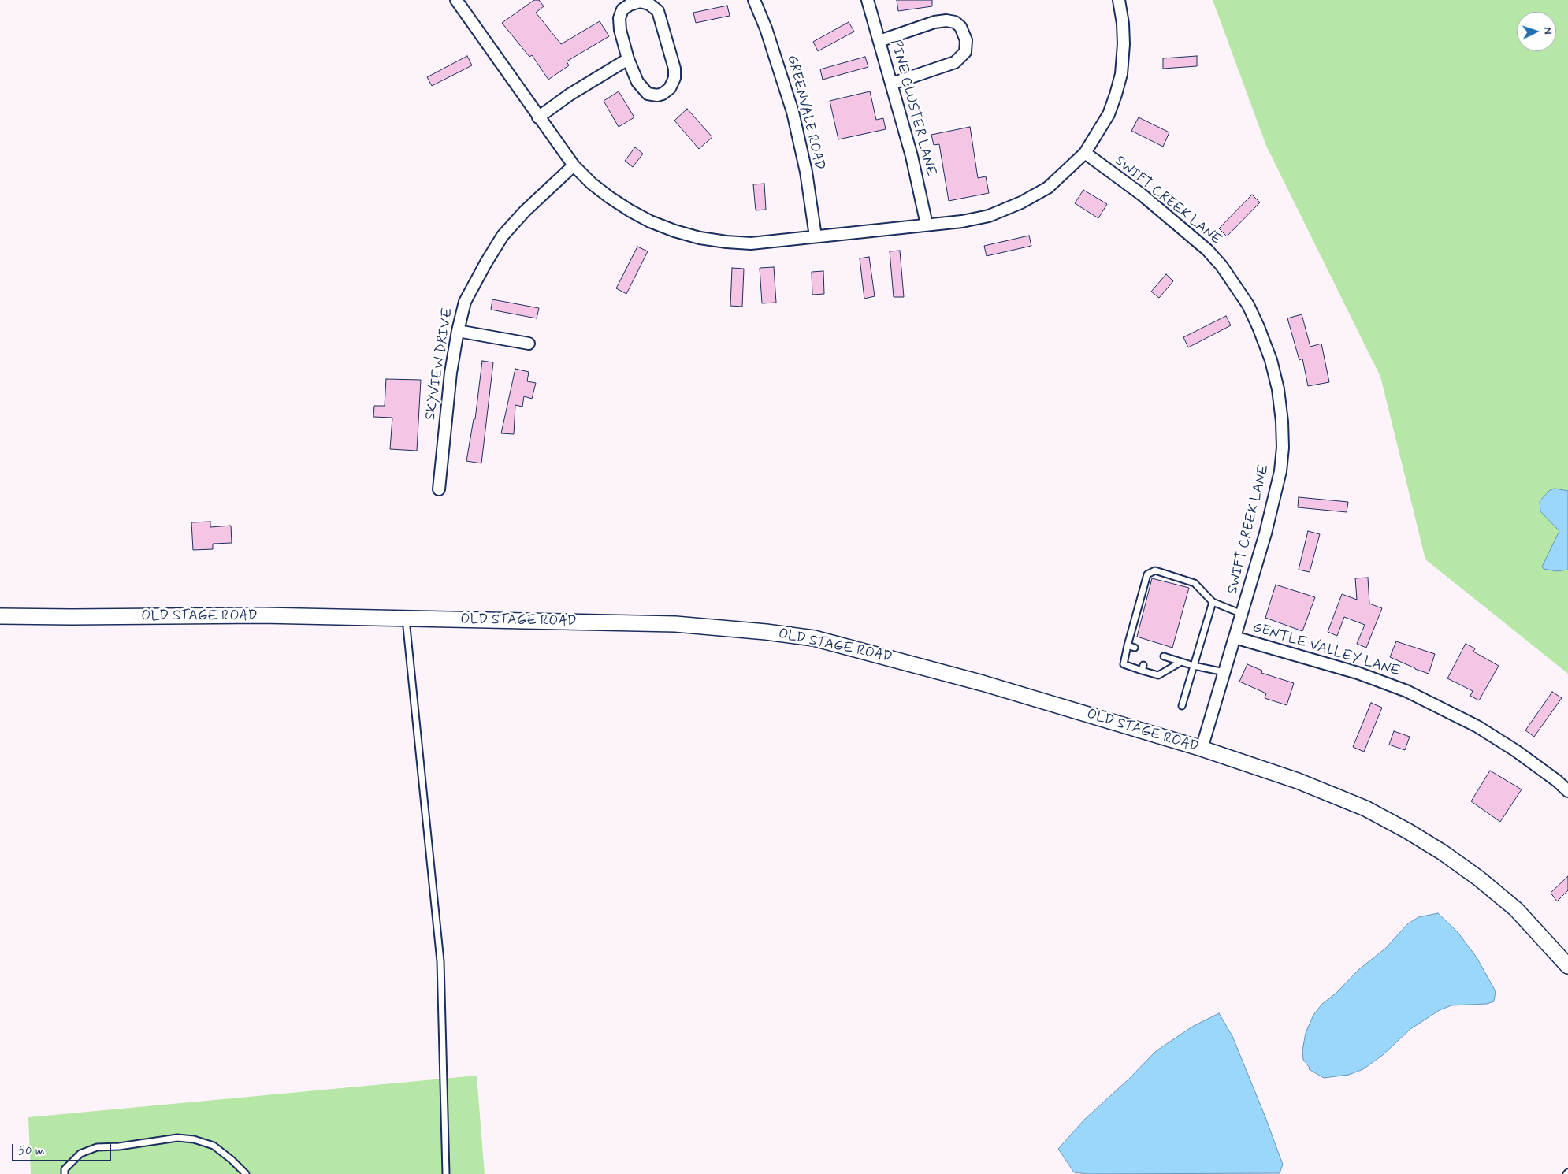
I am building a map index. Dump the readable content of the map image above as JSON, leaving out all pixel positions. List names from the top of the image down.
{
  "streets": {
    "main road": ["OLD STAGE ROAD"],
    "street": [
      "PINE CLUSTER LANE",
      "GREENVALE ROAD",
      "SWIFT CREEK LANE",
      "SKYVIEW DRIVE",
      "GENTLE VALLEY LANE"
    ]
  },
  "crossings": [
    ["SWIFT CREEK LANE", "OLD STAGE ROAD"],
    ["SWIFT CREEK LANE", "GENTLE VALLEY LANE"]
  ],
  "scale_bar": "50 m",
  "north": "right"
}
